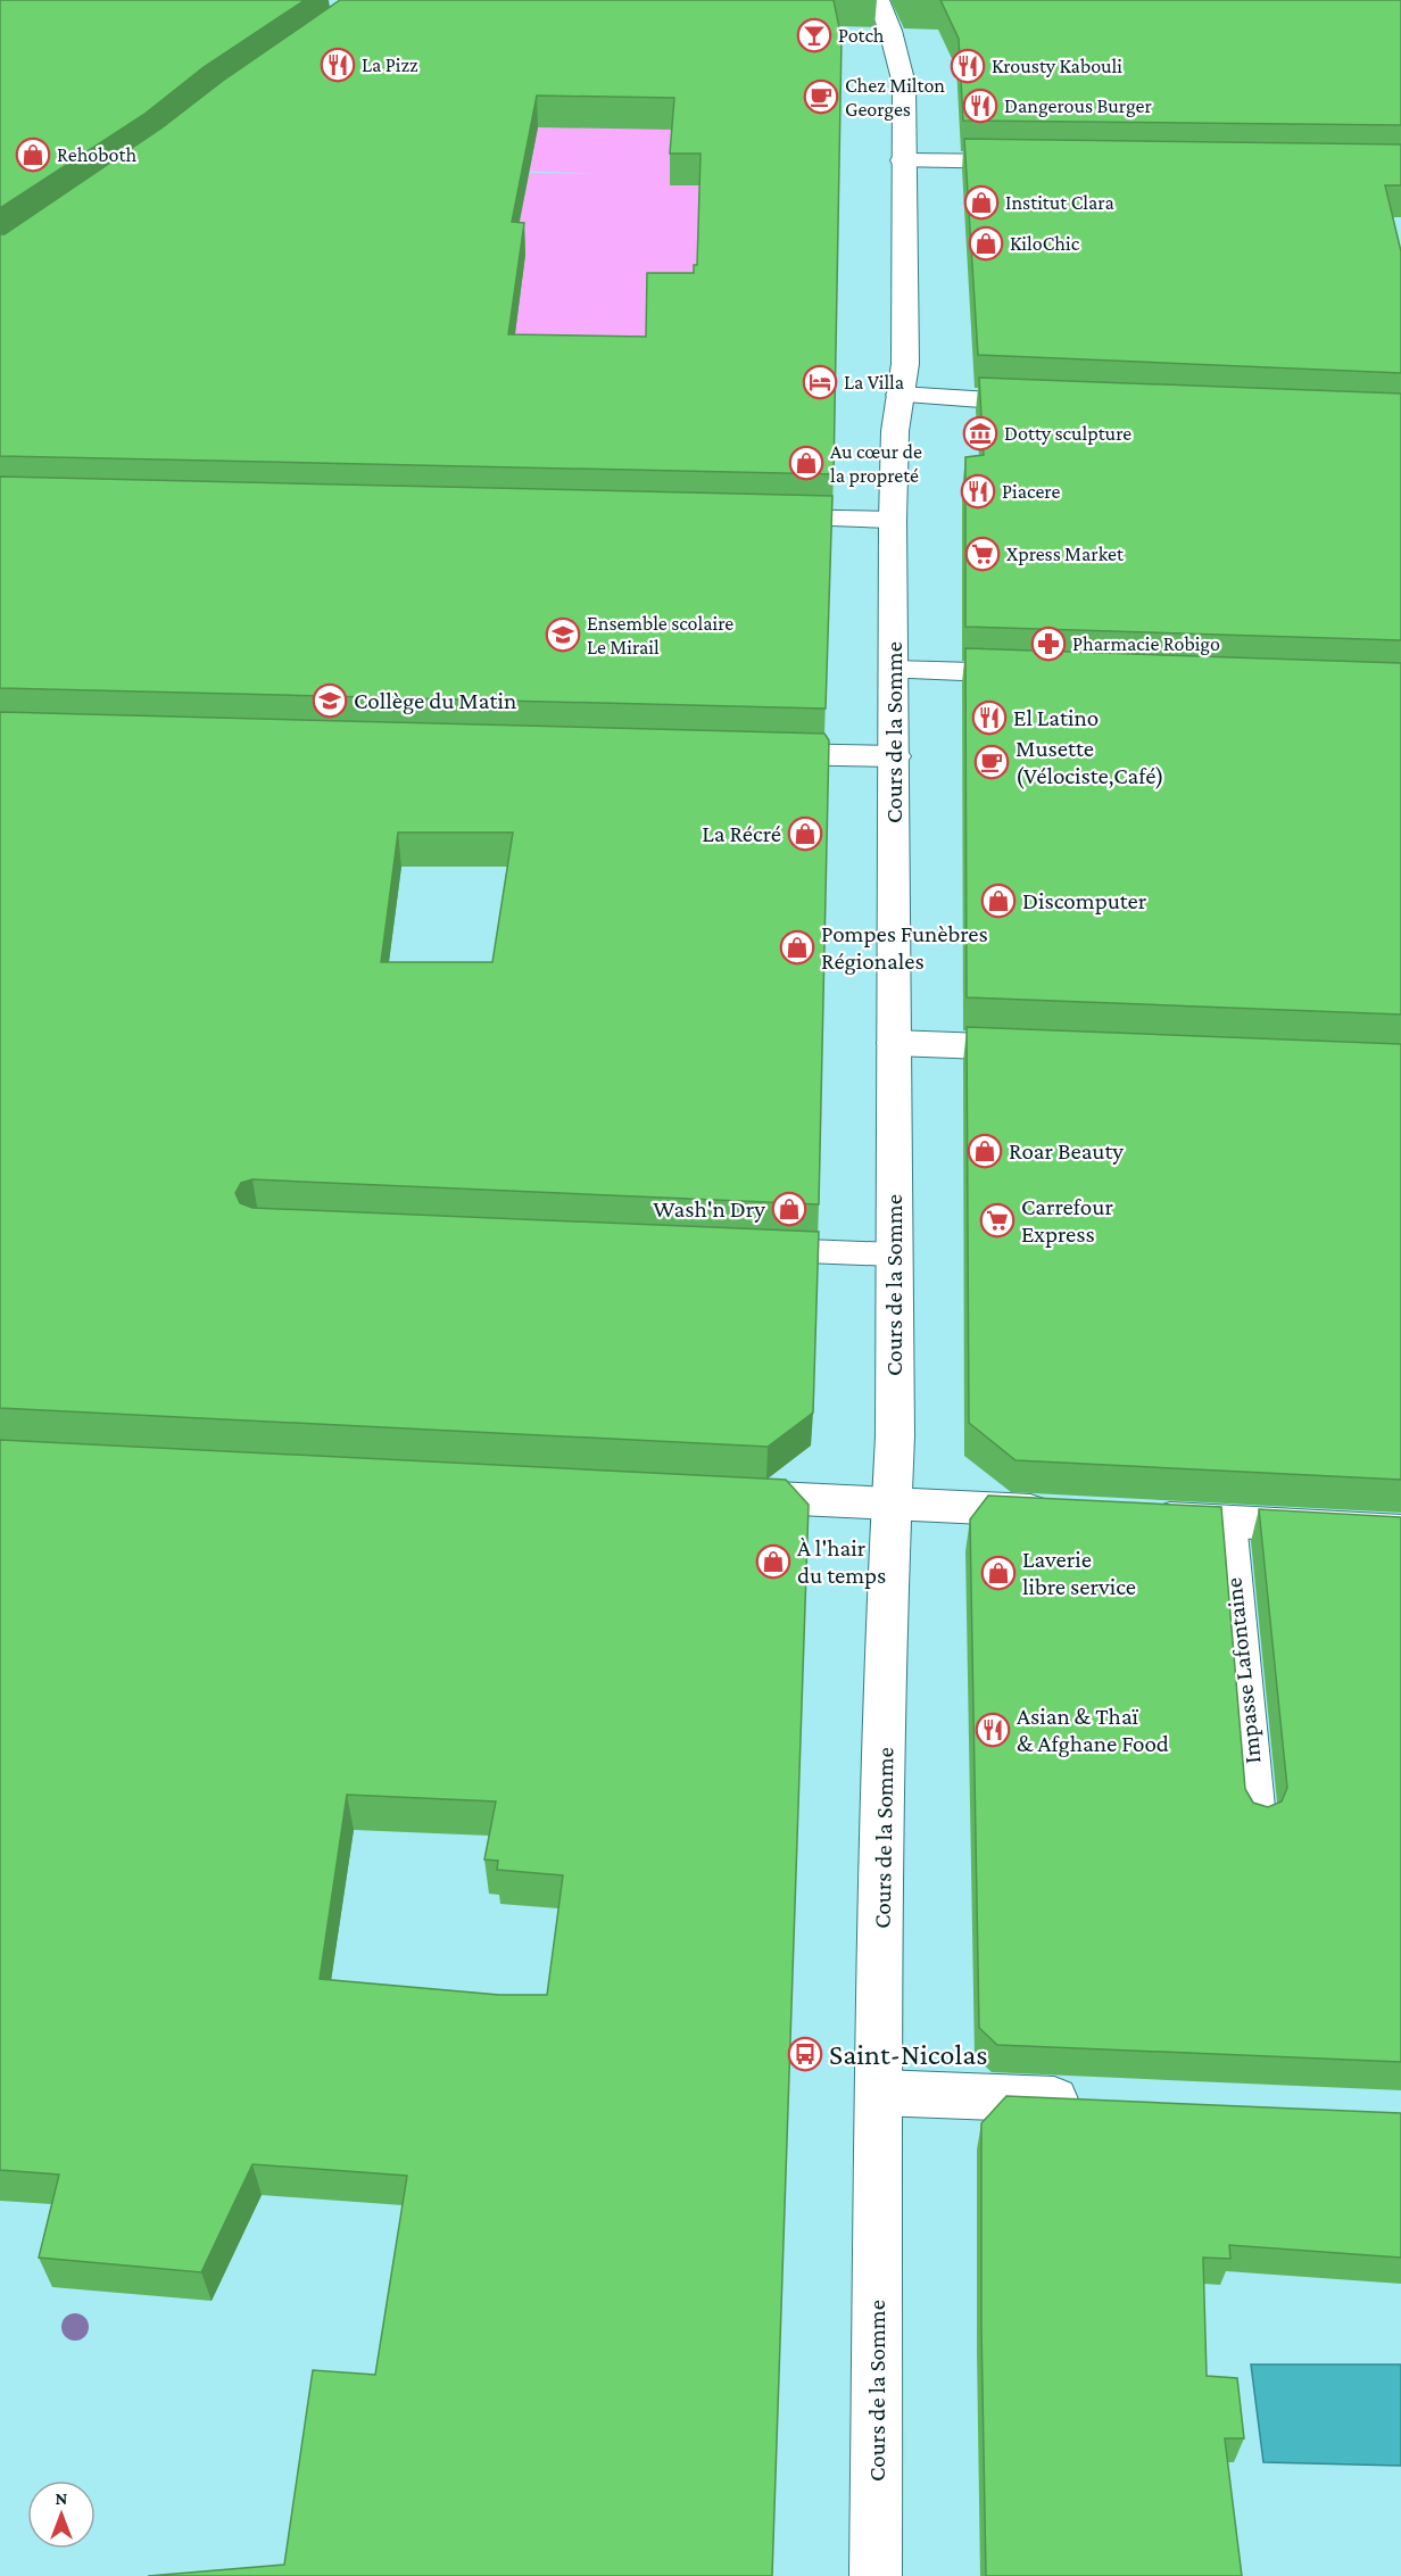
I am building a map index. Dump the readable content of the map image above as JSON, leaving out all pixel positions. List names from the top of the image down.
{
  "streets": {
    "main road": ["Cours de la Somme"],
    "lane": ["Impasse Lafontaine"]
  },
  "places": {
    "bar": ["Potch"],
    "restaurant": [
      "La Pizz",
      "Krousty Kabouli",
      "Dangerous Burger",
      "Piacere",
      "El Latino",
      "Asian & Thaï & Afghane Food"
    ],
    "cafe": ["Chez Milton Georges", "Musette (Vélociste,Café)"],
    "shop": [
      "Rehoboth",
      "Institut Clara",
      "KiloChic",
      "Au cœur de la propreté",
      "La Récré",
      "Discomputer",
      "Pompes Funèbres Régionales",
      "Roar Beauty",
      "Wash'n Dry",
      "À l'hair du temps",
      "Laverie libre service"
    ],
    "hotel": ["La Villa"],
    "museum": ["Dotty sculpture"],
    "supermarket": ["Xpress Market", "Carrefour Express"],
    "school or university": ["Ensemble scolaire Le Mirail", "Collège du Matin"],
    "pharmacy": ["Pharmacie Robigo"],
    "bus stop": ["Saint-Nicolas"]
  },
  "north": "top"
}
